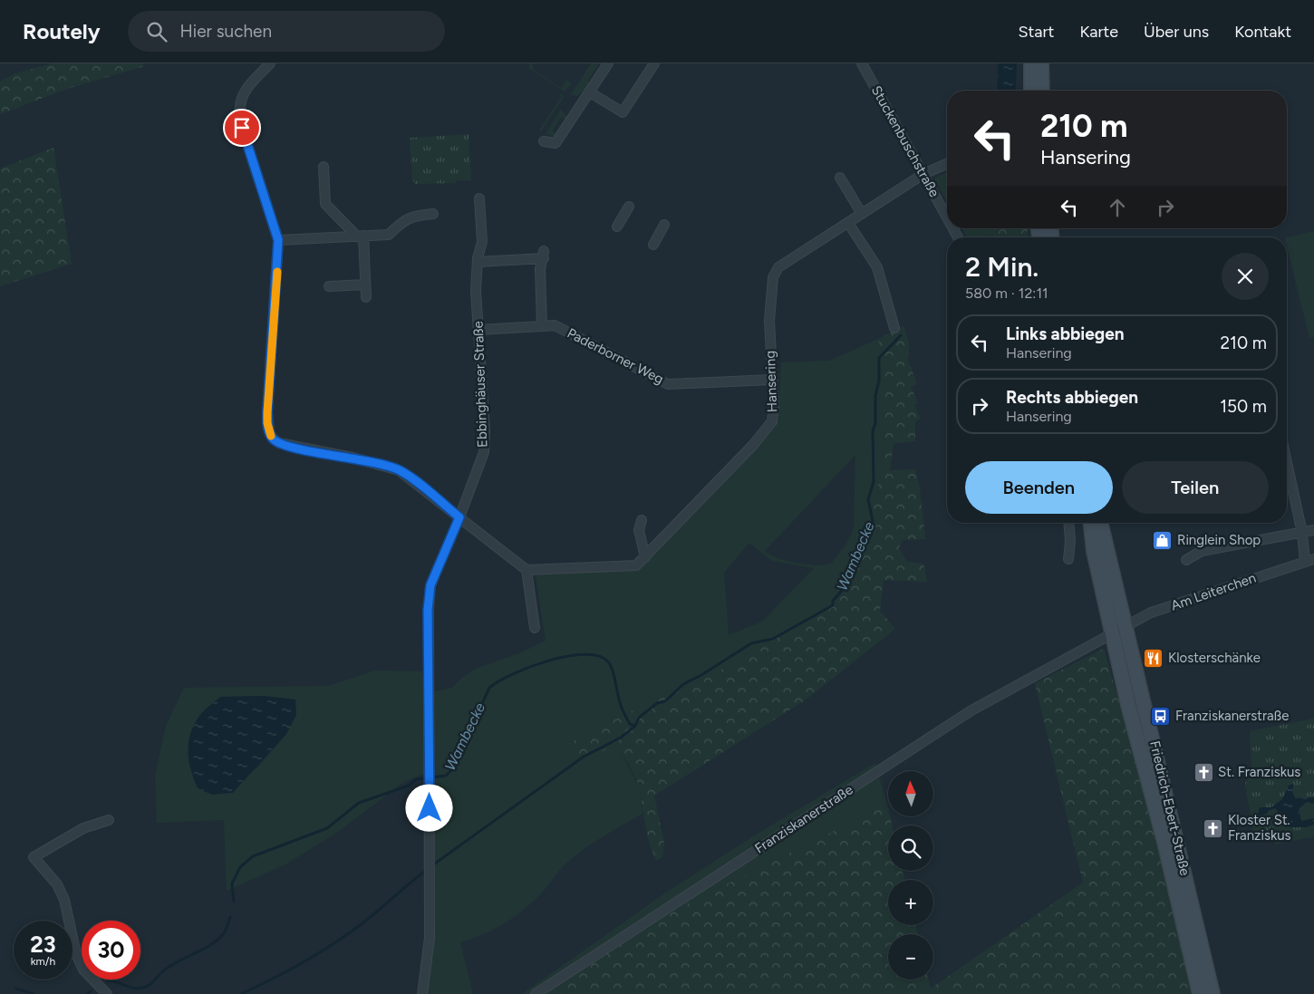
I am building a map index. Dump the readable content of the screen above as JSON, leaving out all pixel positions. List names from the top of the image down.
{
  "streets": {
    "main road": ["Friedrich-Ebert-Straße"],
    "street": [
      "Stuckenbuschstraße",
      "Paderborner Weg",
      "Hansering",
      "Ebbinghäuser Straße",
      "Am Leiterchen",
      "Franziskanerstraße"
    ]
  },
  "crossings": [
    ["Stuckenbuschstraße", "Hansering"],
    ["Paderborner Weg", "Hansering"],
    ["Paderborner Weg", "Ebbinghäuser Straße"],
    ["Am Leiterchen", "Friedrich-Ebert-Straße"],
    ["Am Leiterchen", "Franziskanerstraße"],
    ["Friedrich-Ebert-Straße", "Franziskanerstraße"]
  ],
  "water": ["Wambecke"],
  "places": {
    "shop": ["Ringlein Shop"],
    "restaurant": ["Klosterschänke"],
    "bus stop": ["Franziskanerstraße"],
    "church": ["St. Franziskus", "Kloster St. Franziskus"]
  },
  "north": "top",
  "page": {
    "header": "Routely",
    "search": "Hier suchen",
    "nav": [
      "Start",
      "Karte",
      "Über uns",
      "Kontakt"
    ],
    "turn": ["210 m", "Hansering"],
    "heading": ["2 Min.", "580 m · 12:11"],
    "list": [
      {
        "name": "Links abbiegen",
        "note": "Hansering",
        "value": "210 m"
      },
      {
        "name": "Rechts abbiegen",
        "note": "Hansering",
        "value": "150 m"
      }
    ],
    "buttons": ["Beenden", "Teilen"],
    "map_buttons": ["+", "−"],
    "speed": "23 km/h",
    "limit": "30"
  }
}
